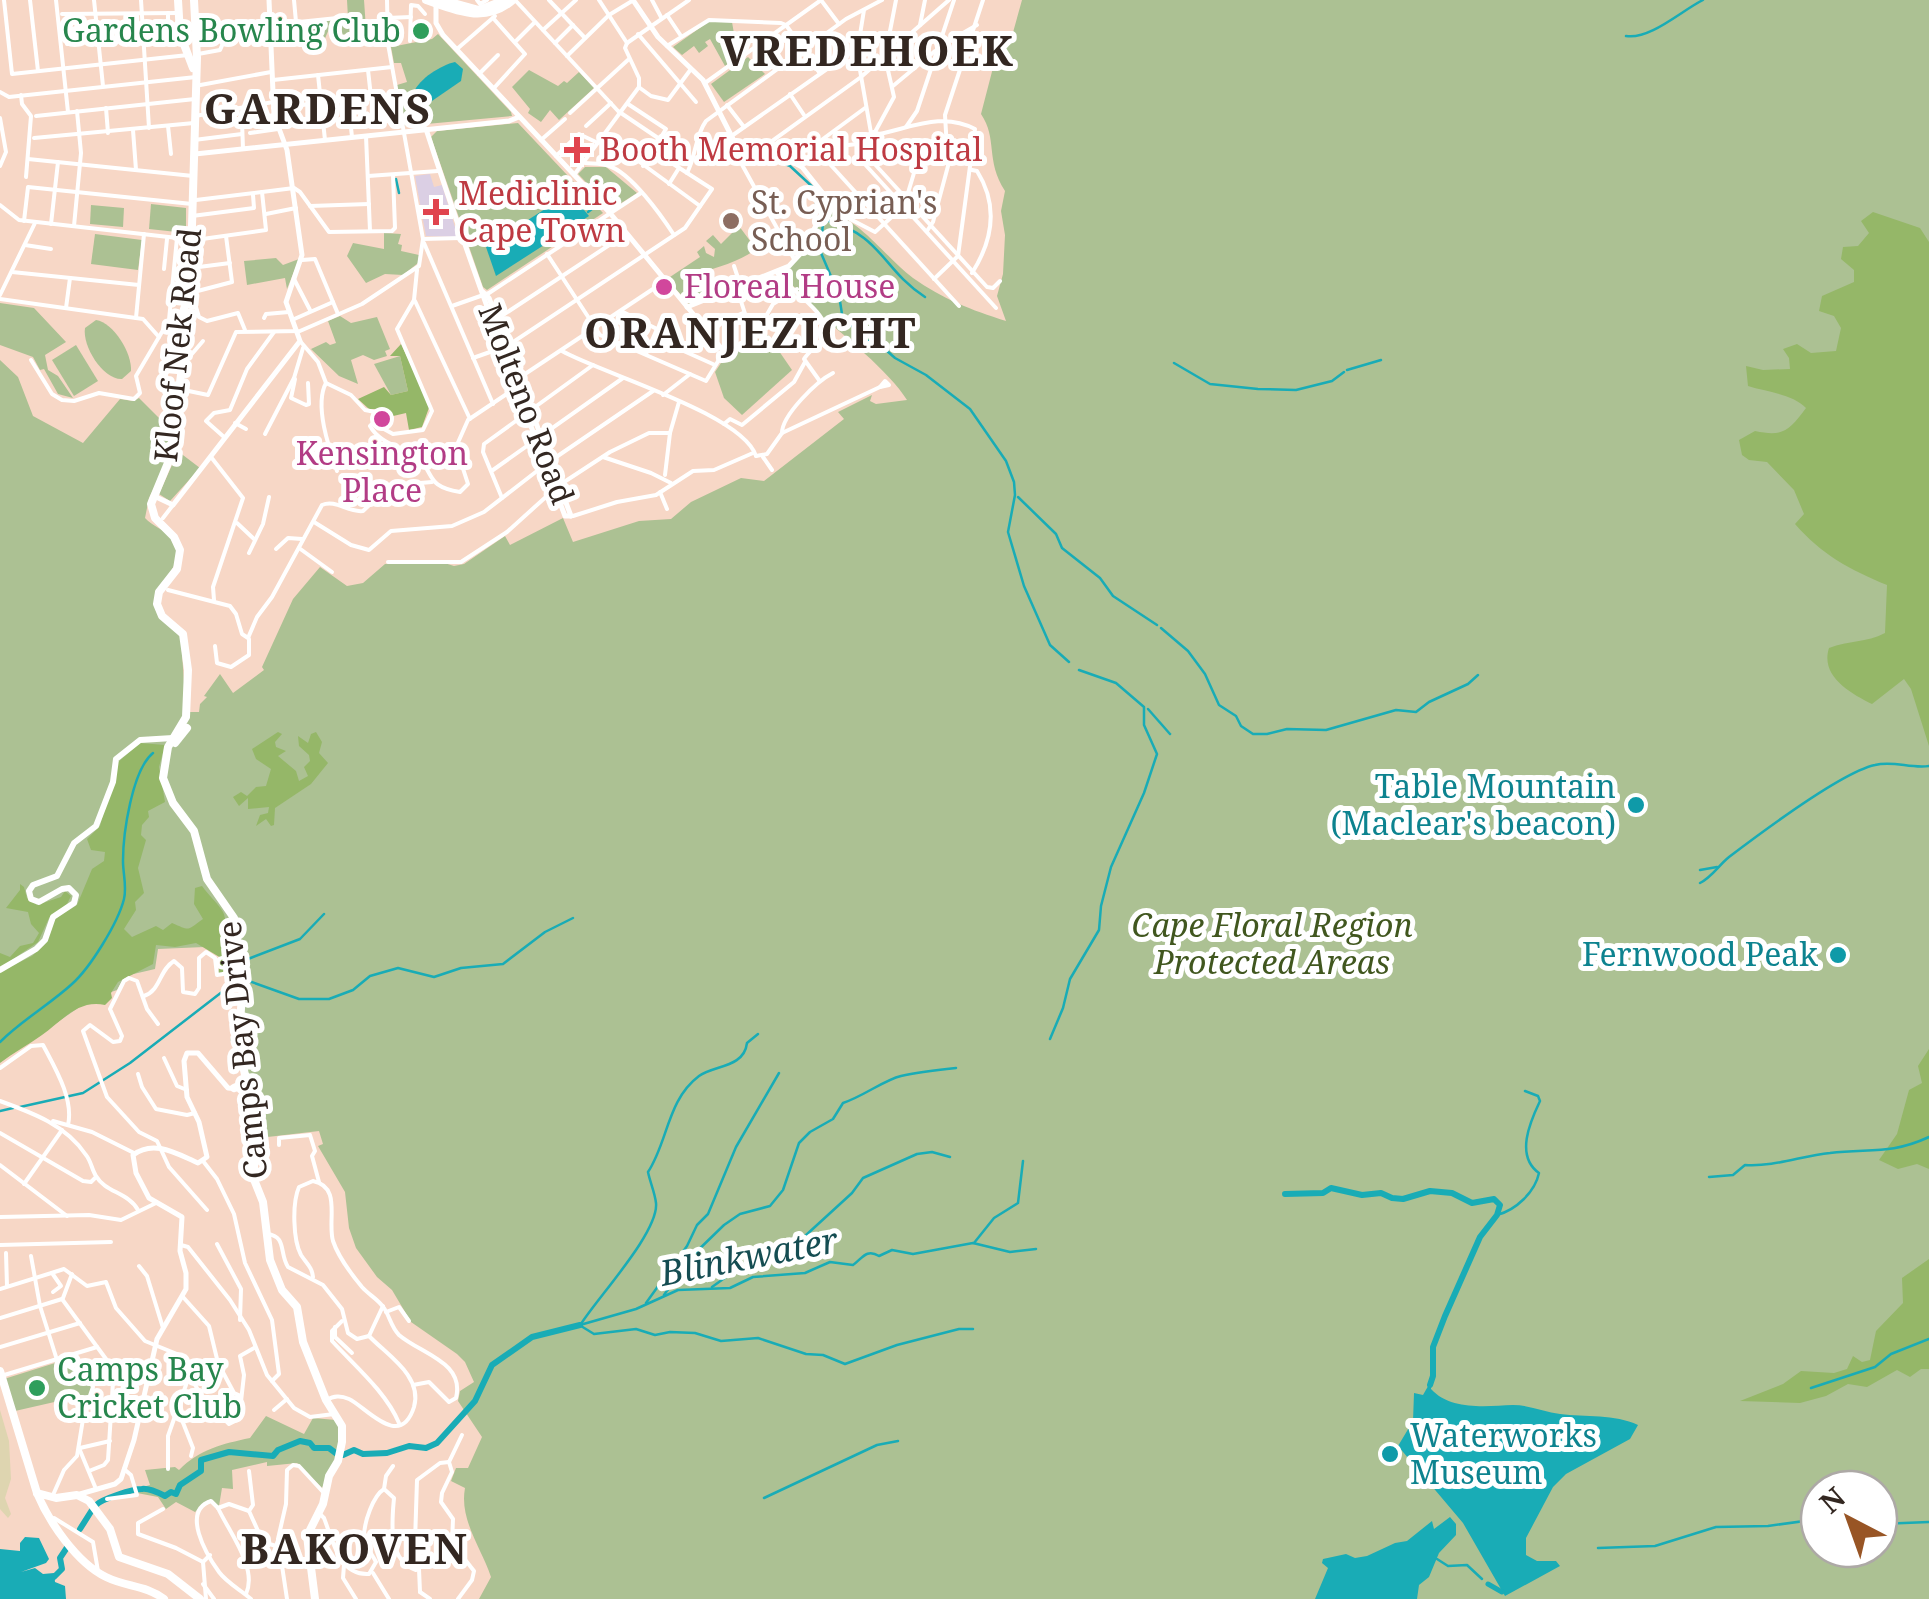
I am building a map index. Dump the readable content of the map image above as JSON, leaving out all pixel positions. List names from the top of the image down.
{
  "streets": {
    "main road": ["Kloof Nek Road", "Camps Bay Drive"],
    "street": ["Molteno Road"]
  },
  "crossings": [
    ["Kloof Nek Road", "Camps Bay Drive"]
  ],
  "districts": [
    "VREDEHOEK",
    "GARDENS",
    "ORANJEZICHT",
    "BAKOVEN"
  ],
  "water": ["Blinkwater"],
  "parks": ["Cape Floral Region Protected Areas"],
  "places": {
    "other": [
      "Gardens Bowling Club",
      "St. Cyprian's School",
      "Floreal House",
      "Kensington Place",
      "Table Mountain (Maclear's beacon)",
      "Fernwood Peak",
      "Camps Bay Cricket Club",
      "Waterworks Museum"
    ],
    "health": ["Booth Memorial Hospital", "Mediclinic Cape Town"]
  },
  "north": "top left"
}
